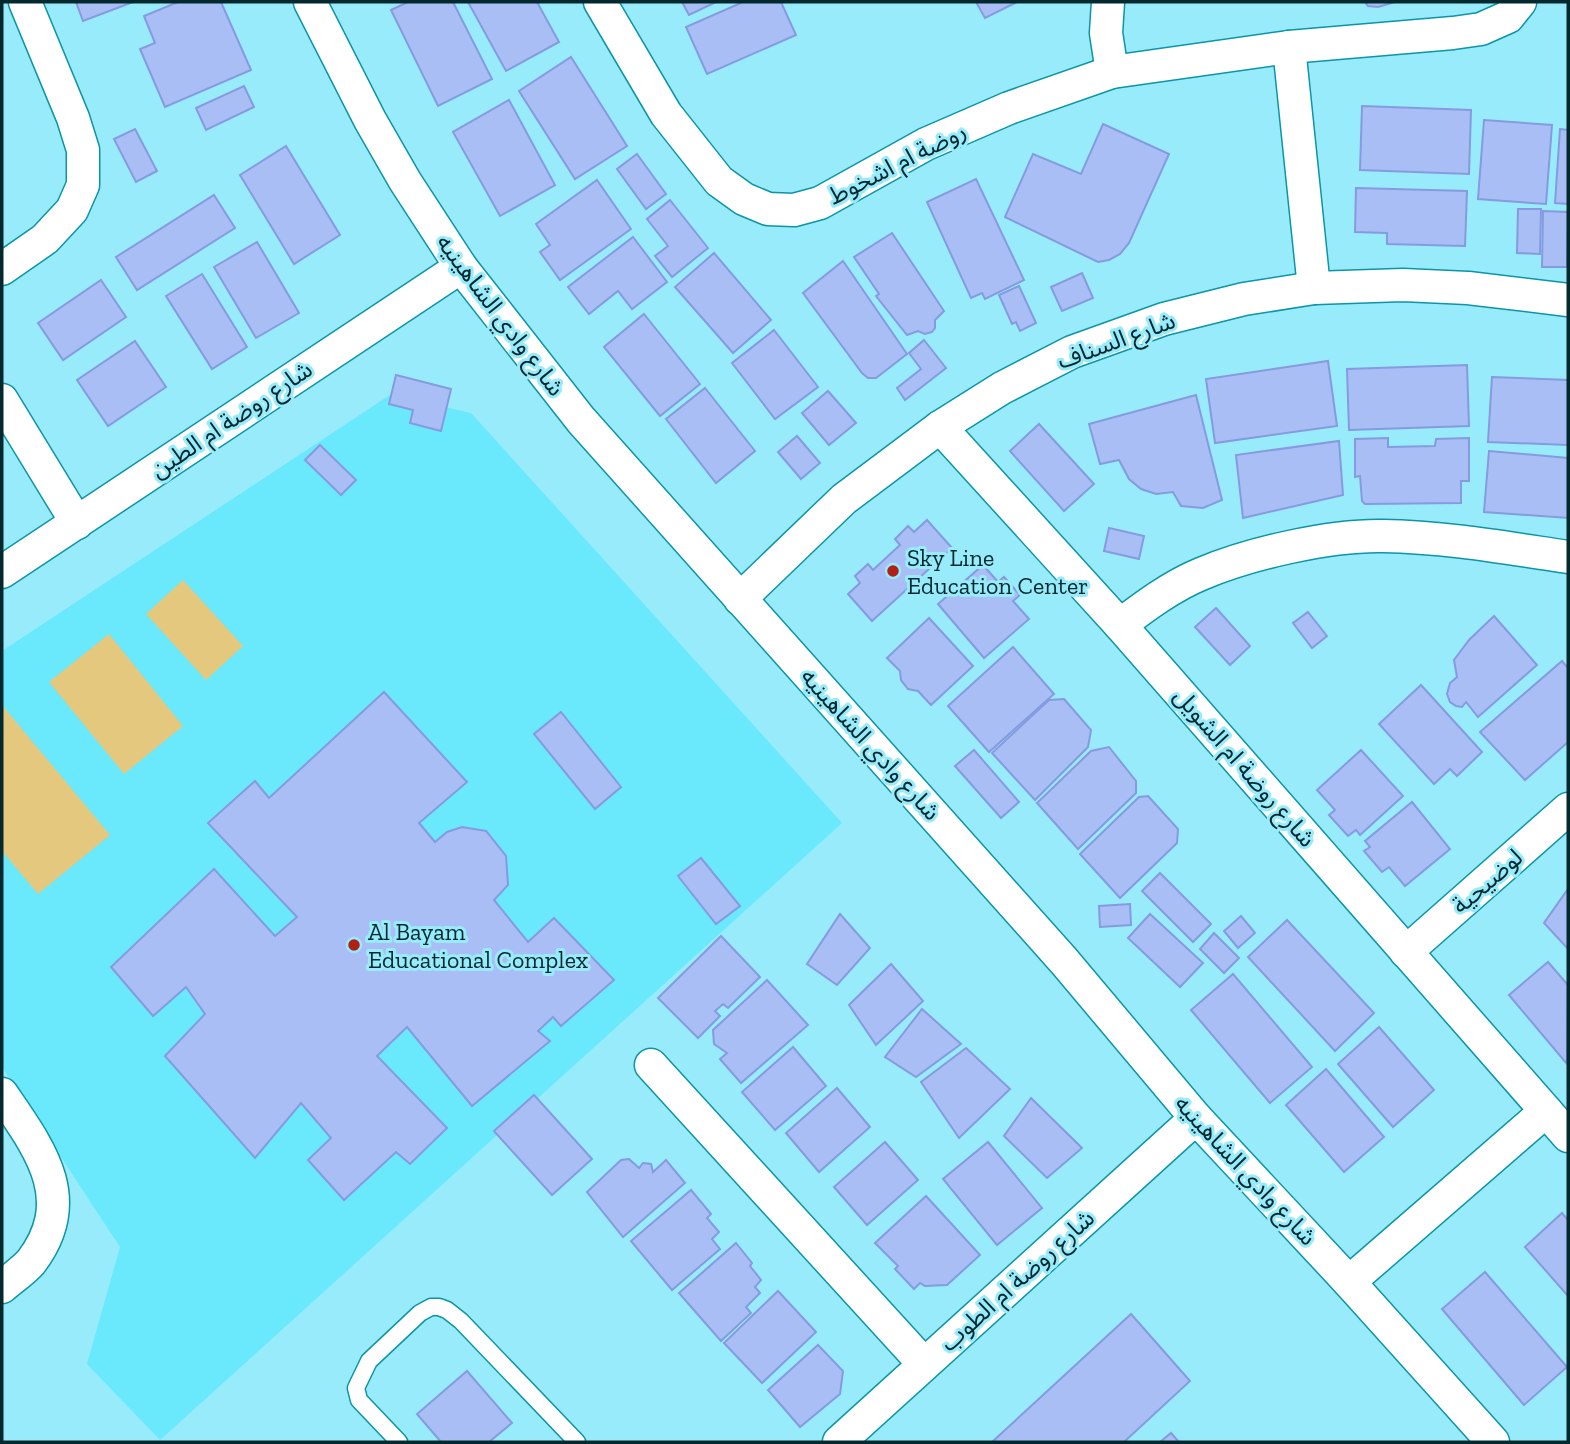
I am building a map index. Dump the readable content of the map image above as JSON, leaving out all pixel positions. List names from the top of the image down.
{
  "streets": {
    "street": [
      "روضة ام اشخوط",
      "شارع وادي الشاهينيه",
      "شارع السناف",
      "شارع روضة ام الطين",
      "شارع روضة ام الشويل",
      "لوضيحية",
      "شارع روضة ام الطوب"
    ]
  },
  "crossings": [
    ["شارع وادي الشاهينيه", "شارع السناف"],
    ["شارع وادي الشاهينيه", "شارع روضة ام الطين"],
    ["شارع وادي الشاهينيه", "شارع روضة ام الطوب"],
    ["شارع السناف", "شارع روضة ام الشويل"],
    ["شارع روضة ام الشويل", "لوضيحية"]
  ],
  "places": ["Sky Line Education Center", "Al Bayam Educational Complex"]
}
